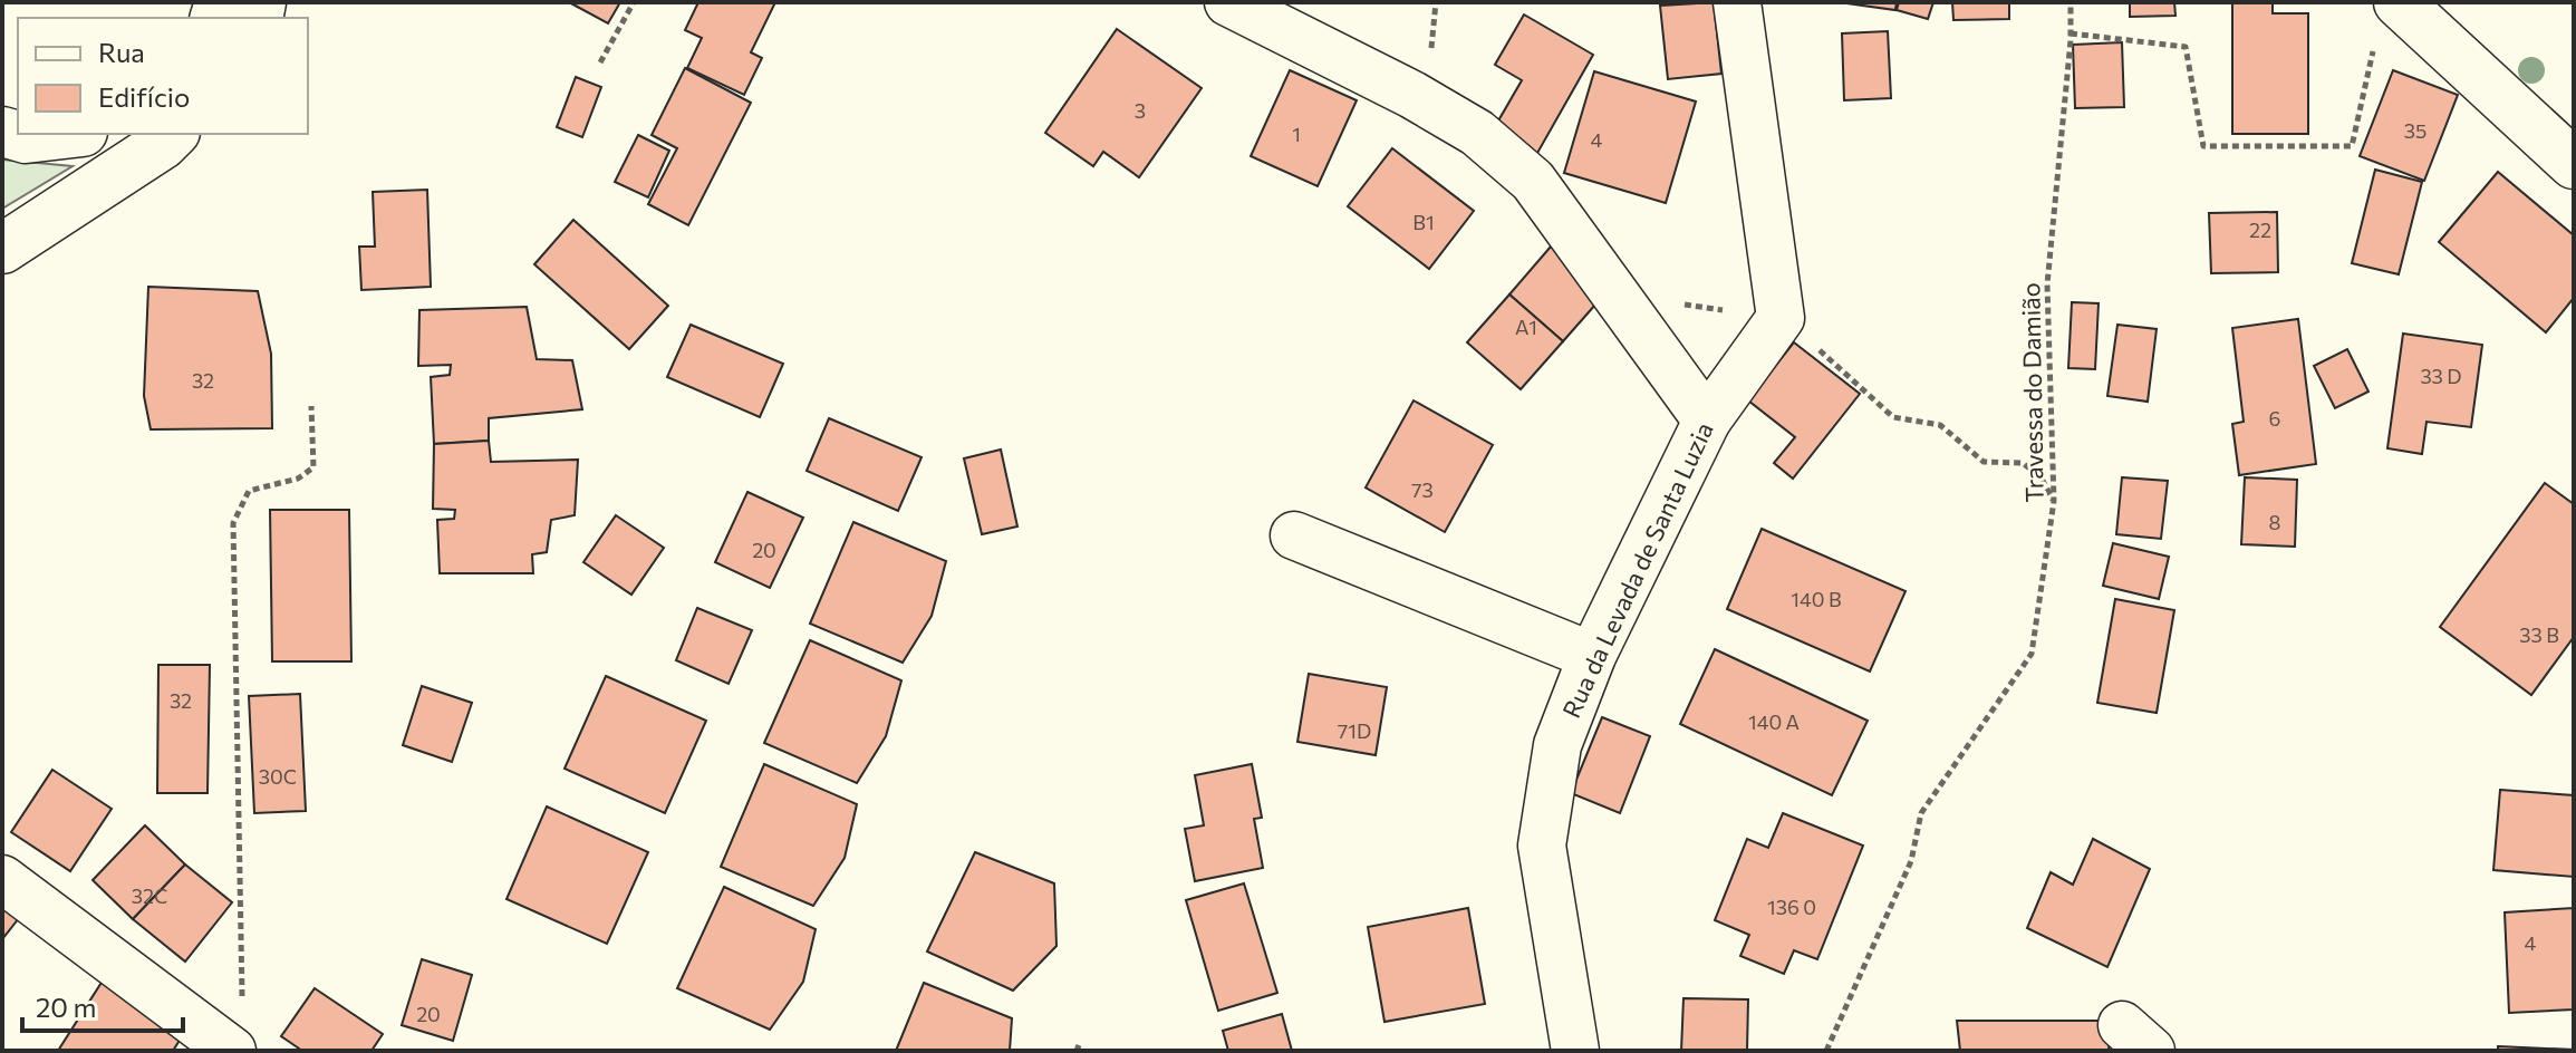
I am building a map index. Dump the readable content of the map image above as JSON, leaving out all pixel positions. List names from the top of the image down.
{
  "streets": {
    "street": ["Rua da Levada de Santa Luzia"],
    "path": ["Travessa do Damião"]
  },
  "house_numbers": [
    "3",
    "35",
    "1",
    "4",
    "B1",
    "22",
    "A1",
    "33 D",
    "32",
    "6",
    "73",
    "8",
    "20",
    "140 B",
    "33 B",
    "32",
    "140 A",
    "71D",
    "30C",
    "32C",
    "136 0",
    "4",
    "20"
  ],
  "legend": ["Rua", "Edifício"],
  "scale_bar": "20 m"
}
